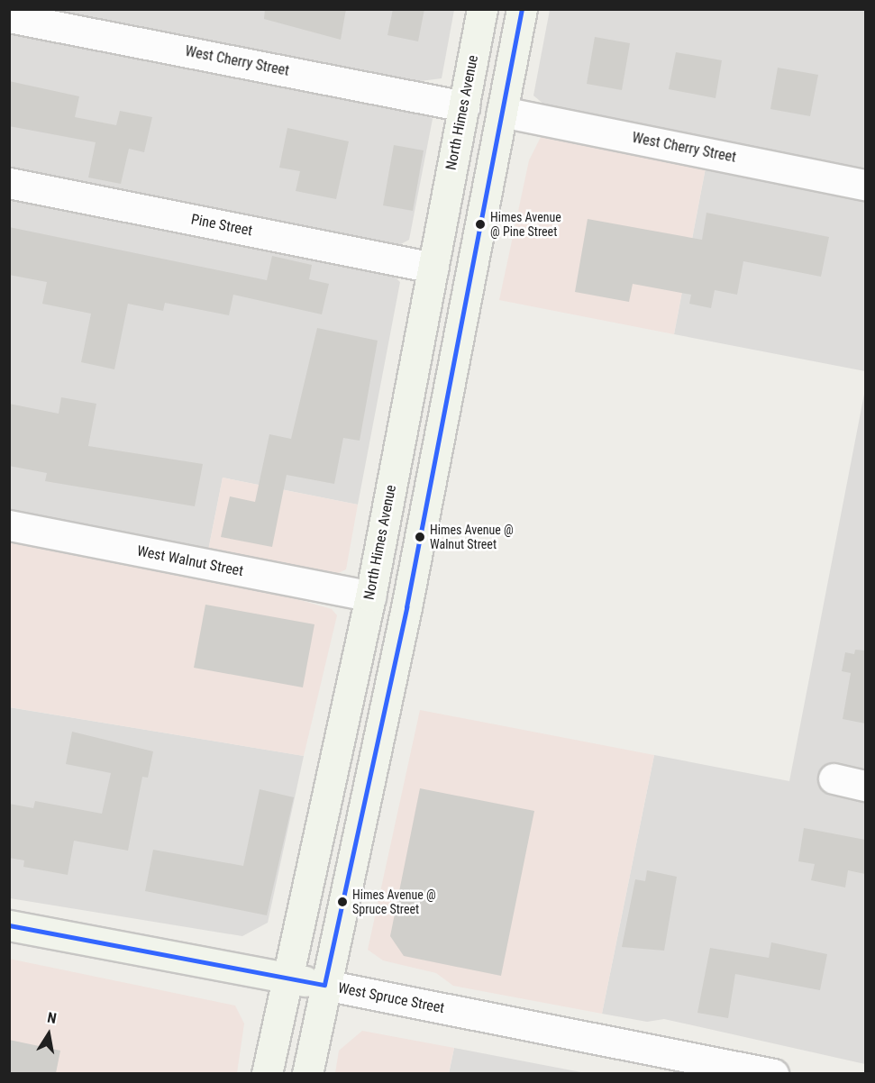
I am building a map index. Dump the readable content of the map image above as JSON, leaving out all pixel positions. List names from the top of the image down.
{
  "streets": {
    "street": [
      "West Cherry Street",
      "North Himes Avenue",
      "Pine Street",
      "West Walnut Street",
      "West Spruce Street"
    ]
  },
  "crossings": [
    ["West Cherry Street", "North Himes Avenue"],
    ["North Himes Avenue", "Pine Street"],
    ["North Himes Avenue", "West Walnut Street"],
    ["North Himes Avenue", "West Spruce Street"]
  ],
  "places": ["Himes Avenue @ Pine Street", "Himes Avenue @ Walnut Street", "Himes Avenue @ Spruce Street"],
  "north": "top"
}
